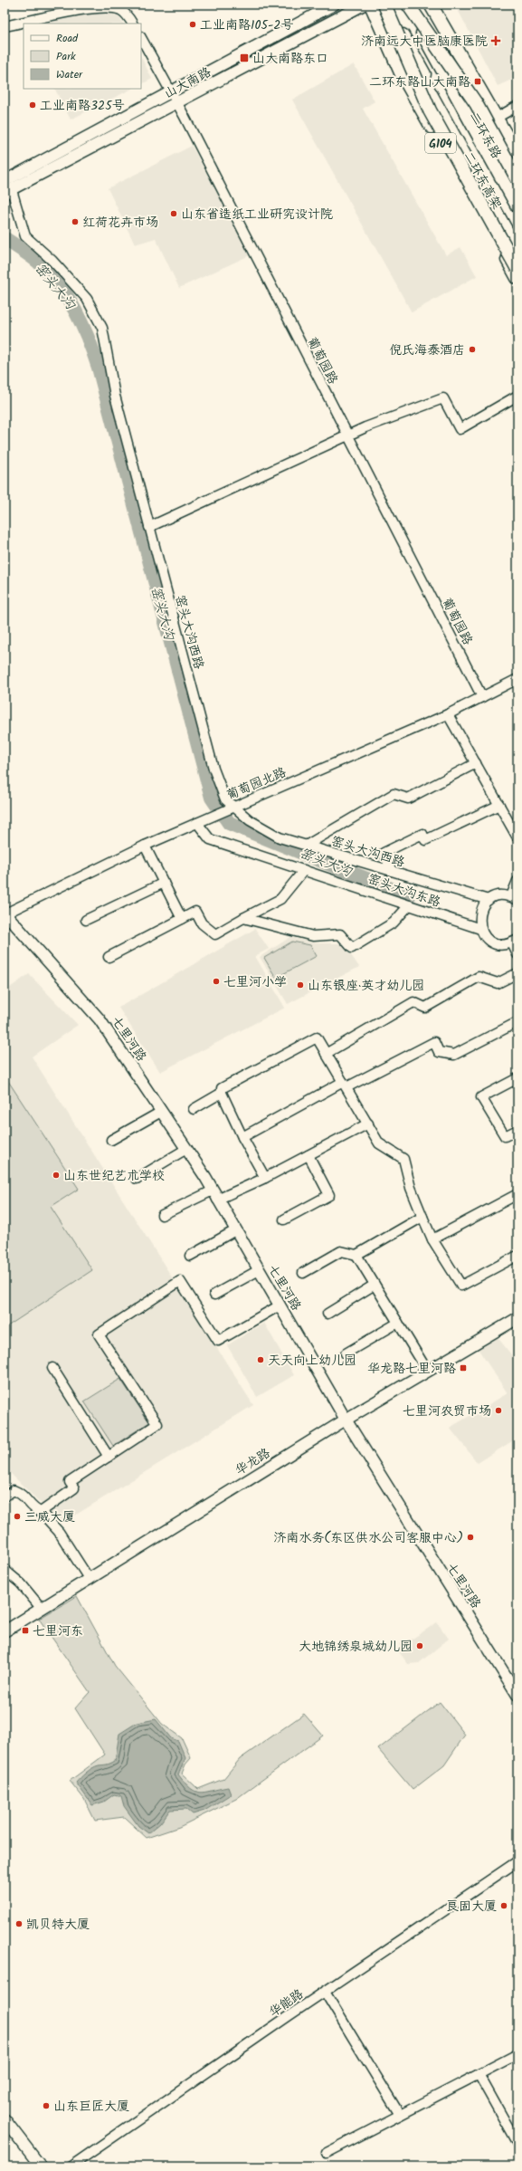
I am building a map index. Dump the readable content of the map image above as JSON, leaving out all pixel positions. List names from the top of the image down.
{
  "streets": {
    "highway": ["二环东路", "G104", "二环东高架"],
    "main road": ["山大南路", "七里河路", "华龙路"],
    "street": [
      "葡萄园路",
      "窑头大沟西路",
      "葡萄园北路",
      "窑头大沟东路",
      "华能路"
    ]
  },
  "crossings": [
    ["山大南路", "葡萄园路"],
    ["山大南路", "窑头大沟西路"],
    ["葡萄园路", "葡萄园北路"],
    ["窑头大沟西路", "葡萄园北路"],
    ["葡萄园北路", "窑头大沟东路"],
    ["葡萄园北路", "七里河路"],
    ["七里河路", "华龙路"]
  ],
  "water": ["窑头大沟"],
  "places": {
    "other": [
      "工业南路105-2号",
      "工业南路325号",
      "山东省造纸工业研究设计院",
      "红荷花卉市场",
      "倪氏海泰酒店",
      "七里河小学",
      "山东银座·英才幼儿园",
      "山东世纪艺术学校",
      "天天向上幼儿园",
      "七里河农贸市场",
      "三威大厦",
      "济南水务(东区供水公司客服中心)",
      "大地锦绣泉城幼儿园",
      "良固大厦",
      "凯贝特大厦",
      "山东巨匠大厦"
    ],
    "health": ["济南远大中医脑康医院"],
    "transit": [
      "山大南路东口",
      "二环东路山大南路",
      "华龙路七里河路",
      "七里河东"
    ]
  },
  "legend": ["Road", "Park", "Water"]
}
